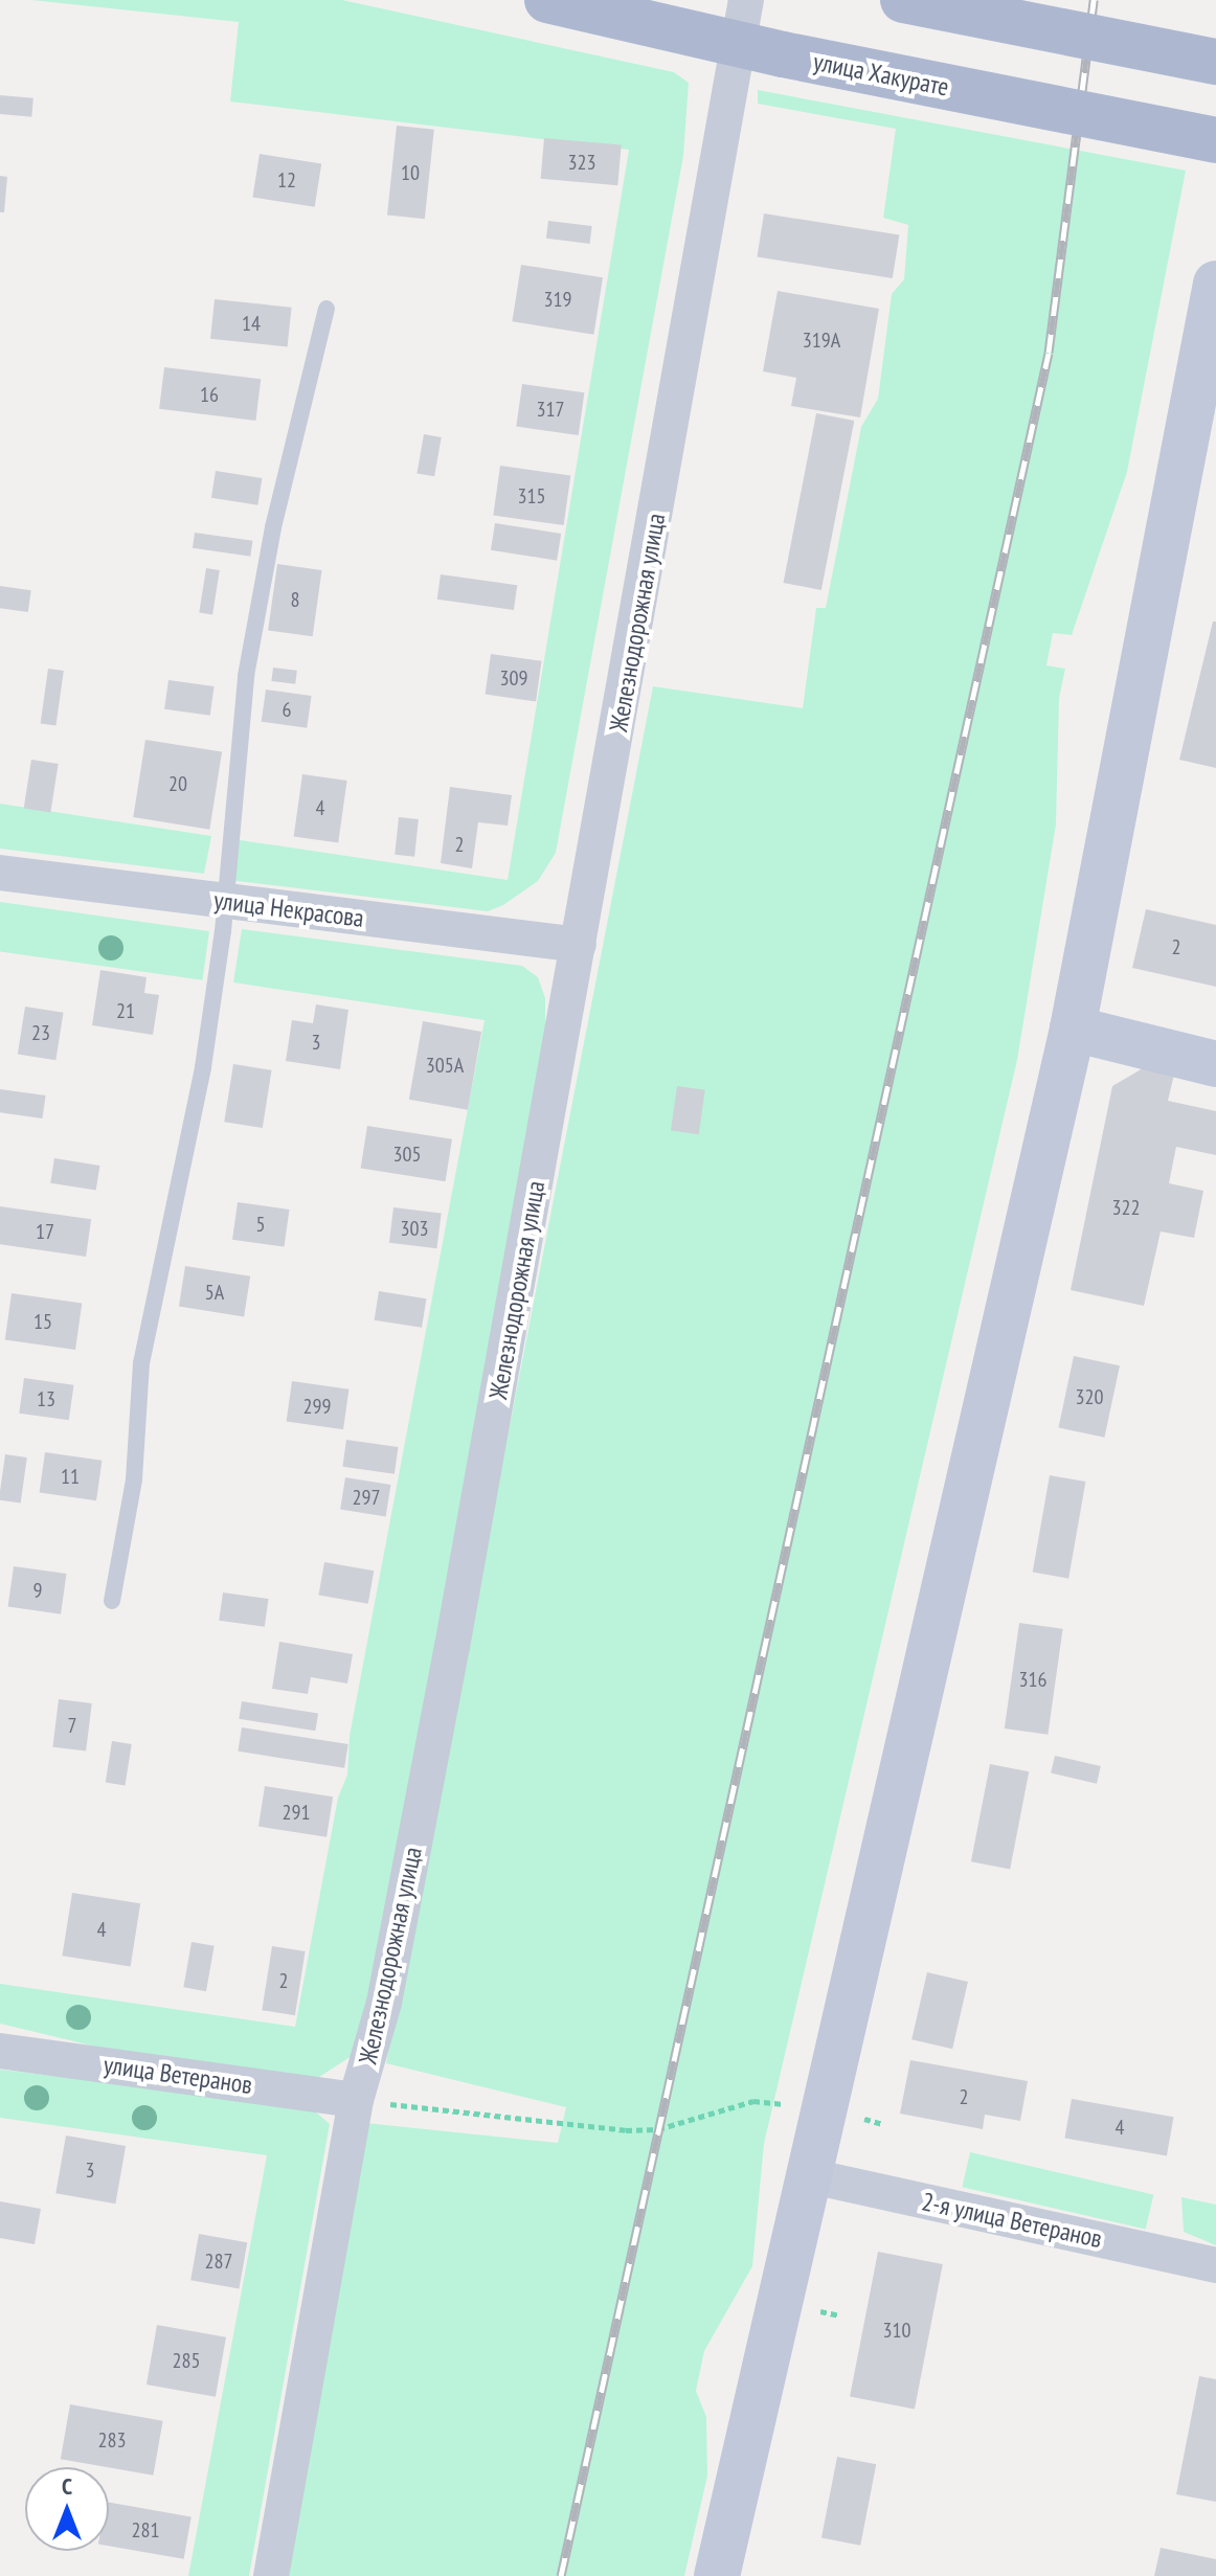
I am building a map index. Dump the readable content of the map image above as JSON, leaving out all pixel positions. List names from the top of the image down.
{
  "streets": {
    "main road": ["улица Хакурате"],
    "street": [
      "Железнодорожная улица",
      "улица Некрасова",
      "улица Ветеранов",
      "2-я улица Ветеранов"
    ]
  },
  "crossings": [
    ["Железнодорожная улица", "улица Некрасова"],
    ["Железнодорожная улица", "улица Ветеранов"]
  ],
  "house_numbers": [
    "323",
    "10",
    "12",
    "319",
    "14",
    "319А",
    "16",
    "317",
    "315",
    "8",
    "309",
    "6",
    "20",
    "4",
    "2",
    "2",
    "21",
    "23",
    "3",
    "305А",
    "305",
    "322",
    "5",
    "303",
    "17",
    "5А",
    "15",
    "320",
    "13",
    "299",
    "11",
    "297",
    "9",
    "316",
    "7",
    "291",
    "4",
    "2",
    "2",
    "4",
    "3",
    "287",
    "310",
    "285",
    "283",
    "281"
  ],
  "north": "top"
}
